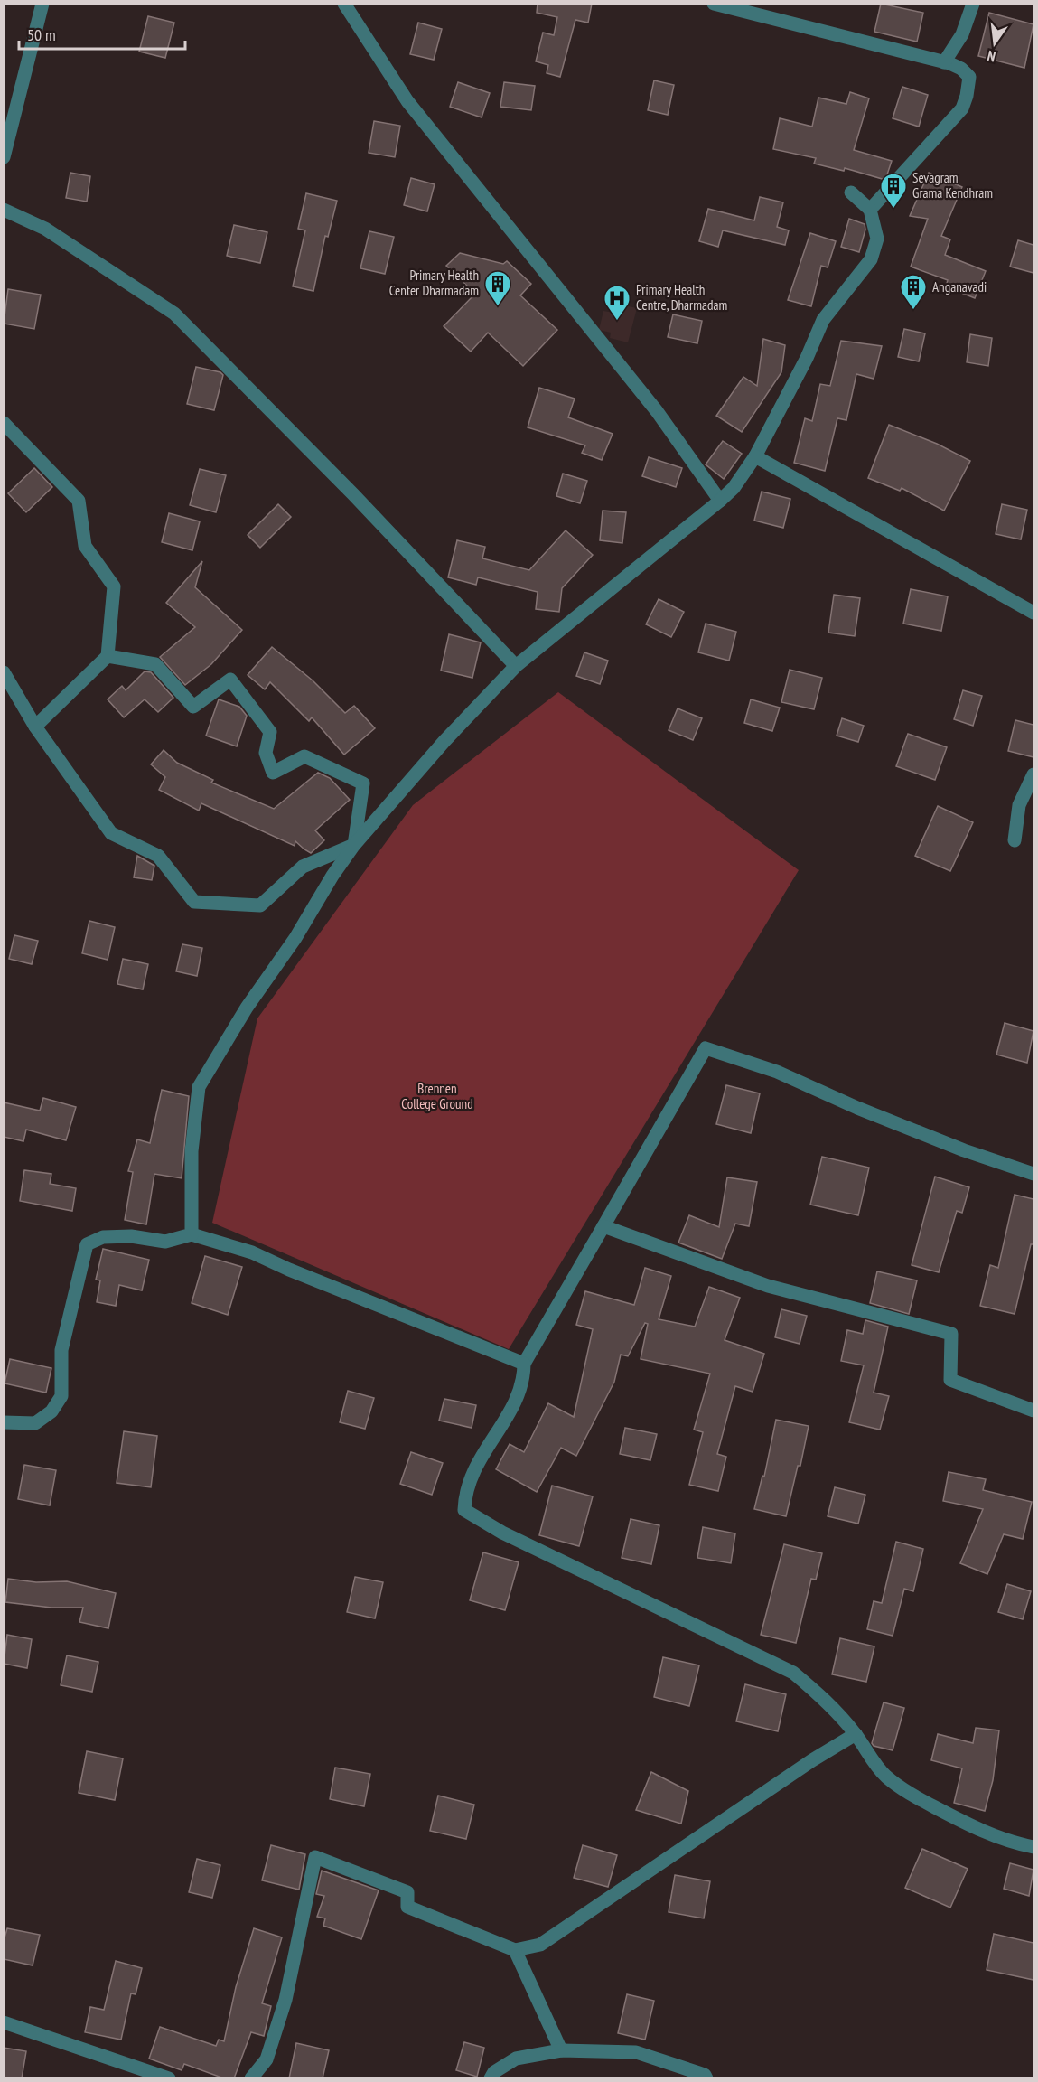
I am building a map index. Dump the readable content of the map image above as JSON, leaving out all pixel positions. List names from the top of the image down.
{
  "parks": ["Brennen College Ground"],
  "places": {
    "building": ["Sevagram Grama Kendhram", "Primary Health Center Dharmadam", "Anganavadi"],
    "hospital": ["Primary Health Centre, Dharmadam"]
  },
  "scale_bar": "50 m",
  "north": "bottom"
}
